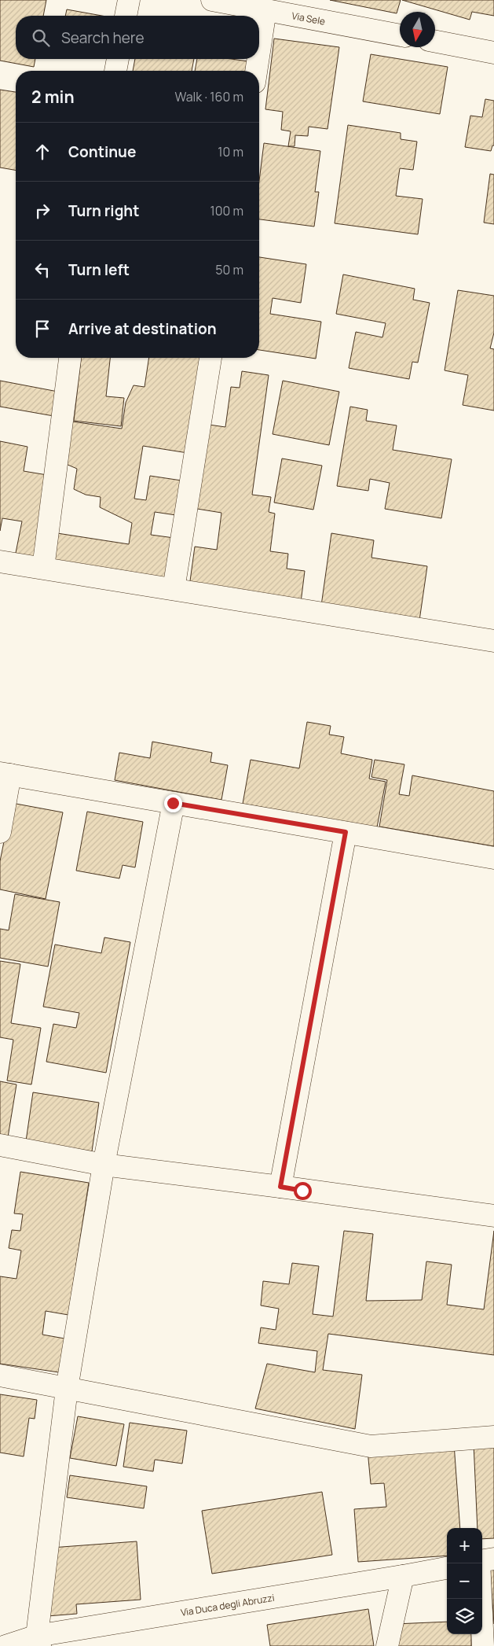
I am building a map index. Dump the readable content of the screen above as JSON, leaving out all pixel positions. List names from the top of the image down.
{
  "streets": {
    "street": ["Via Sele", "Via Duca degli Abruzzi"]
  },
  "north": "bottom",
  "page": {
    "search": "Search here",
    "heading": ["2 min", "Walk · 160 m"],
    "list": [
      ["Continue", "10 m"],
      ["Turn right", "100 m"],
      ["Turn left", "50 m"],
      "Arrive at destination"
    ],
    "map_buttons": ["+", "−"]
  }
}
